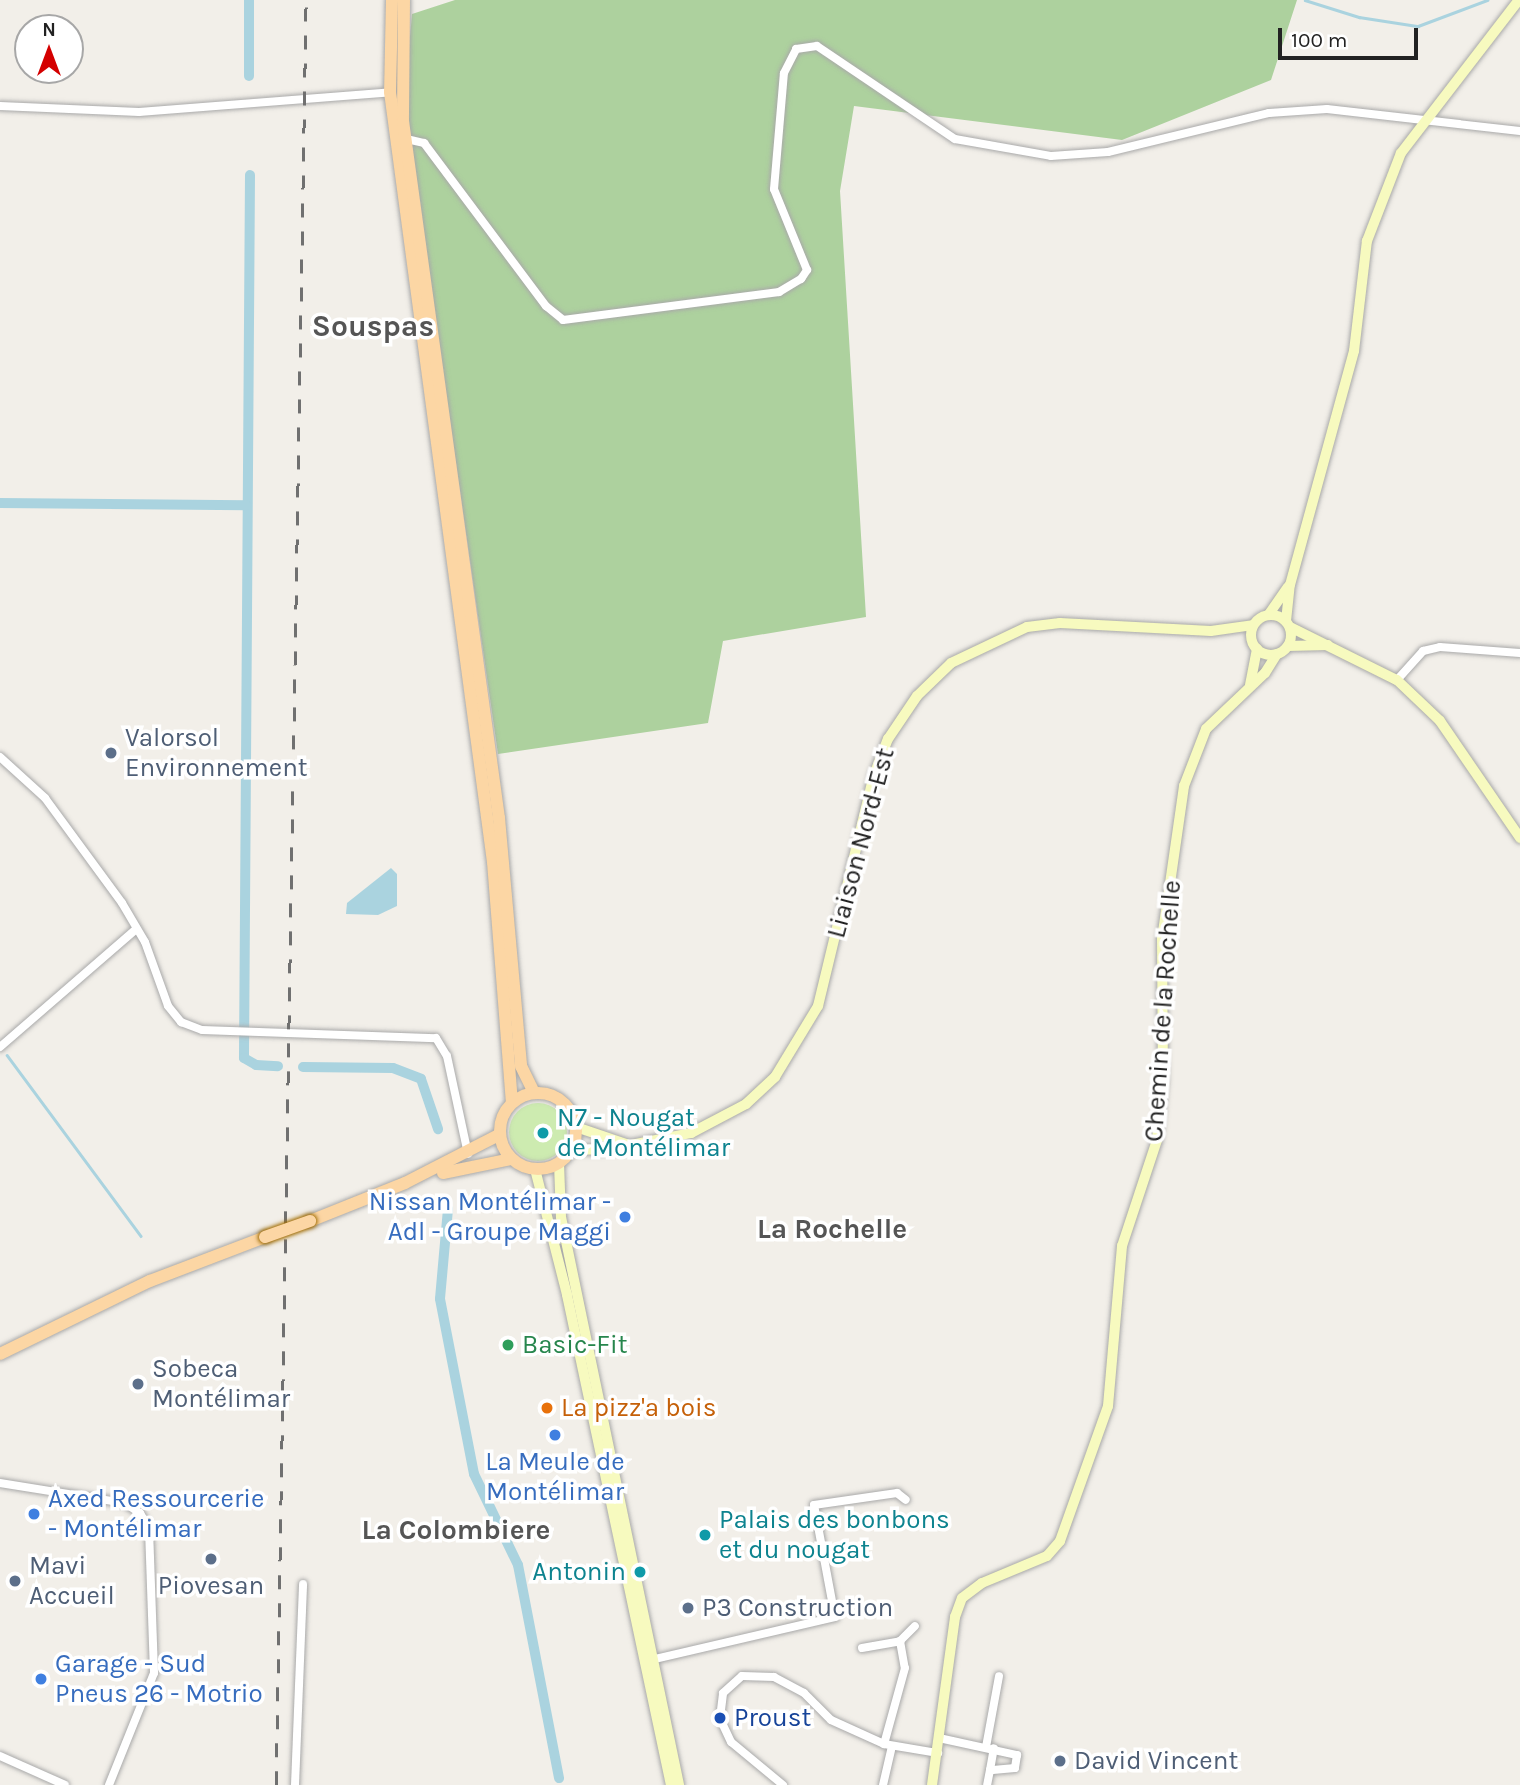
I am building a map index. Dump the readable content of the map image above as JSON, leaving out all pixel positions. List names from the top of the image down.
{
  "streets": {
    "main road": ["Liaison Nord-Est", "Chemin de la Rochelle"]
  },
  "crossings": [
    ["Liaison Nord-Est", "Chemin de la Rochelle"]
  ],
  "districts": ["Souspas", "La Rochelle", "La Colombiere"],
  "places": [
    "Valorsol Environnement",
    "N7 - Nougat de Montélimar",
    "Nissan Montélimar - Adl - Groupe Maggi",
    "Basic-Fit",
    "Sobeca Montélimar",
    "La pizz'a bois",
    "La Meule de Montélimar",
    "Axed Ressourcerie - Montélimar",
    "Palais des bonbons et du nougat",
    "Piovesan",
    "Antonin",
    "Mavi Accueil",
    "P3 Construction",
    "Garage - Sud Pneus 26 - Motrio",
    "Proust",
    "David Vincent"
  ],
  "scale_bar": "100 m",
  "north": "top"
}
